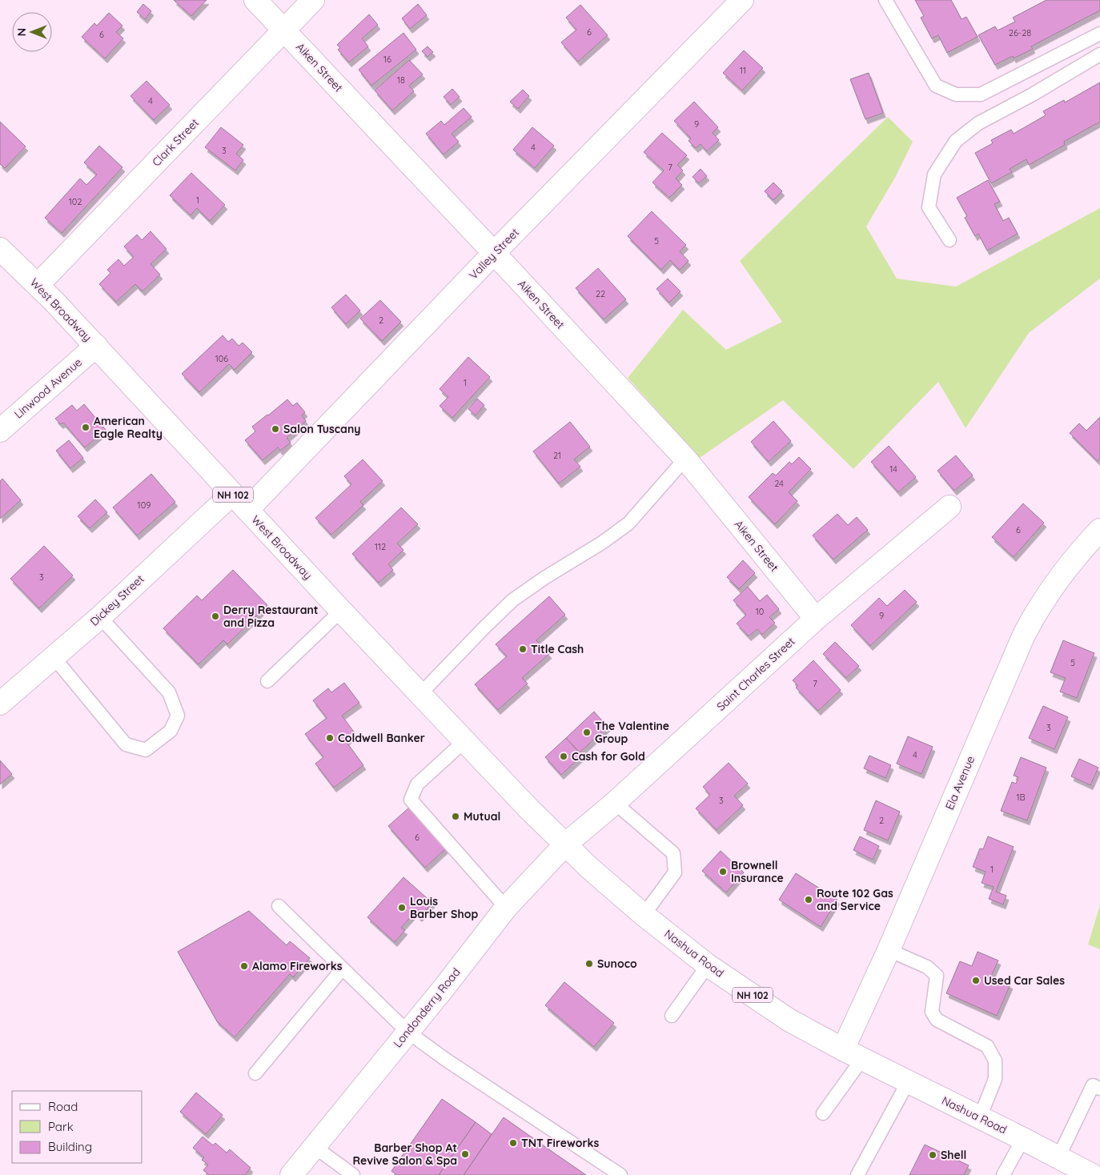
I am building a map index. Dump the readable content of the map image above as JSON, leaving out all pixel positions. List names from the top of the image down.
{
  "streets": {
    "street": [
      "Aiken Street",
      "Clark Street",
      "Valley Street",
      "West Broadway",
      "Linwood Avenue",
      "NH 102",
      "Dickey Street",
      "Saint Charles Street",
      "Ela Avenue",
      "Nashua Road",
      "Londonderry Road"
    ]
  },
  "crossings": [
    ["Aiken Street", "Clark Street"],
    ["Aiken Street", "Valley Street"],
    ["Aiken Street", "Saint Charles Street"],
    ["Clark Street", "West Broadway"],
    ["Valley Street", "West Broadway"],
    ["West Broadway", "Linwood Avenue"],
    ["West Broadway", "Dickey Street"],
    ["West Broadway", "Nashua Road"],
    ["Saint Charles Street", "Nashua Road"],
    ["Saint Charles Street", "Londonderry Road"],
    ["Ela Avenue", "Nashua Road"],
    ["Nashua Road", "Londonderry Road"]
  ],
  "places": [
    "American Eagle Realty",
    "Salon Tuscany",
    "Derry Restaurant and Pizza",
    "Title Cash",
    "The Valentine Group",
    "Coldwell Banker",
    "Cash for Gold",
    "Mutual",
    "Brownell Insurance",
    "Route 102 Gas and Service",
    "Louis Barber Shop",
    "Sunoco",
    "Alamo Fireworks",
    "Used Car Sales",
    "TNT Fireworks",
    "Barber Shop At Revive Salon & Spa",
    "Shell"
  ],
  "house_numbers": [
    "6",
    "26-28",
    "6",
    "16",
    "11",
    "18",
    "4",
    "9",
    "4",
    "3",
    "7",
    "1",
    "102",
    "5",
    "22",
    "2",
    "106",
    "1",
    "21",
    "14",
    "24",
    "109",
    "6",
    "112",
    "3",
    "10",
    "9",
    "5",
    "7",
    "3",
    "4",
    "1B",
    "3",
    "2",
    "6",
    "1"
  ],
  "legend": ["Road", "Park", "Building"],
  "north": "left"
}
